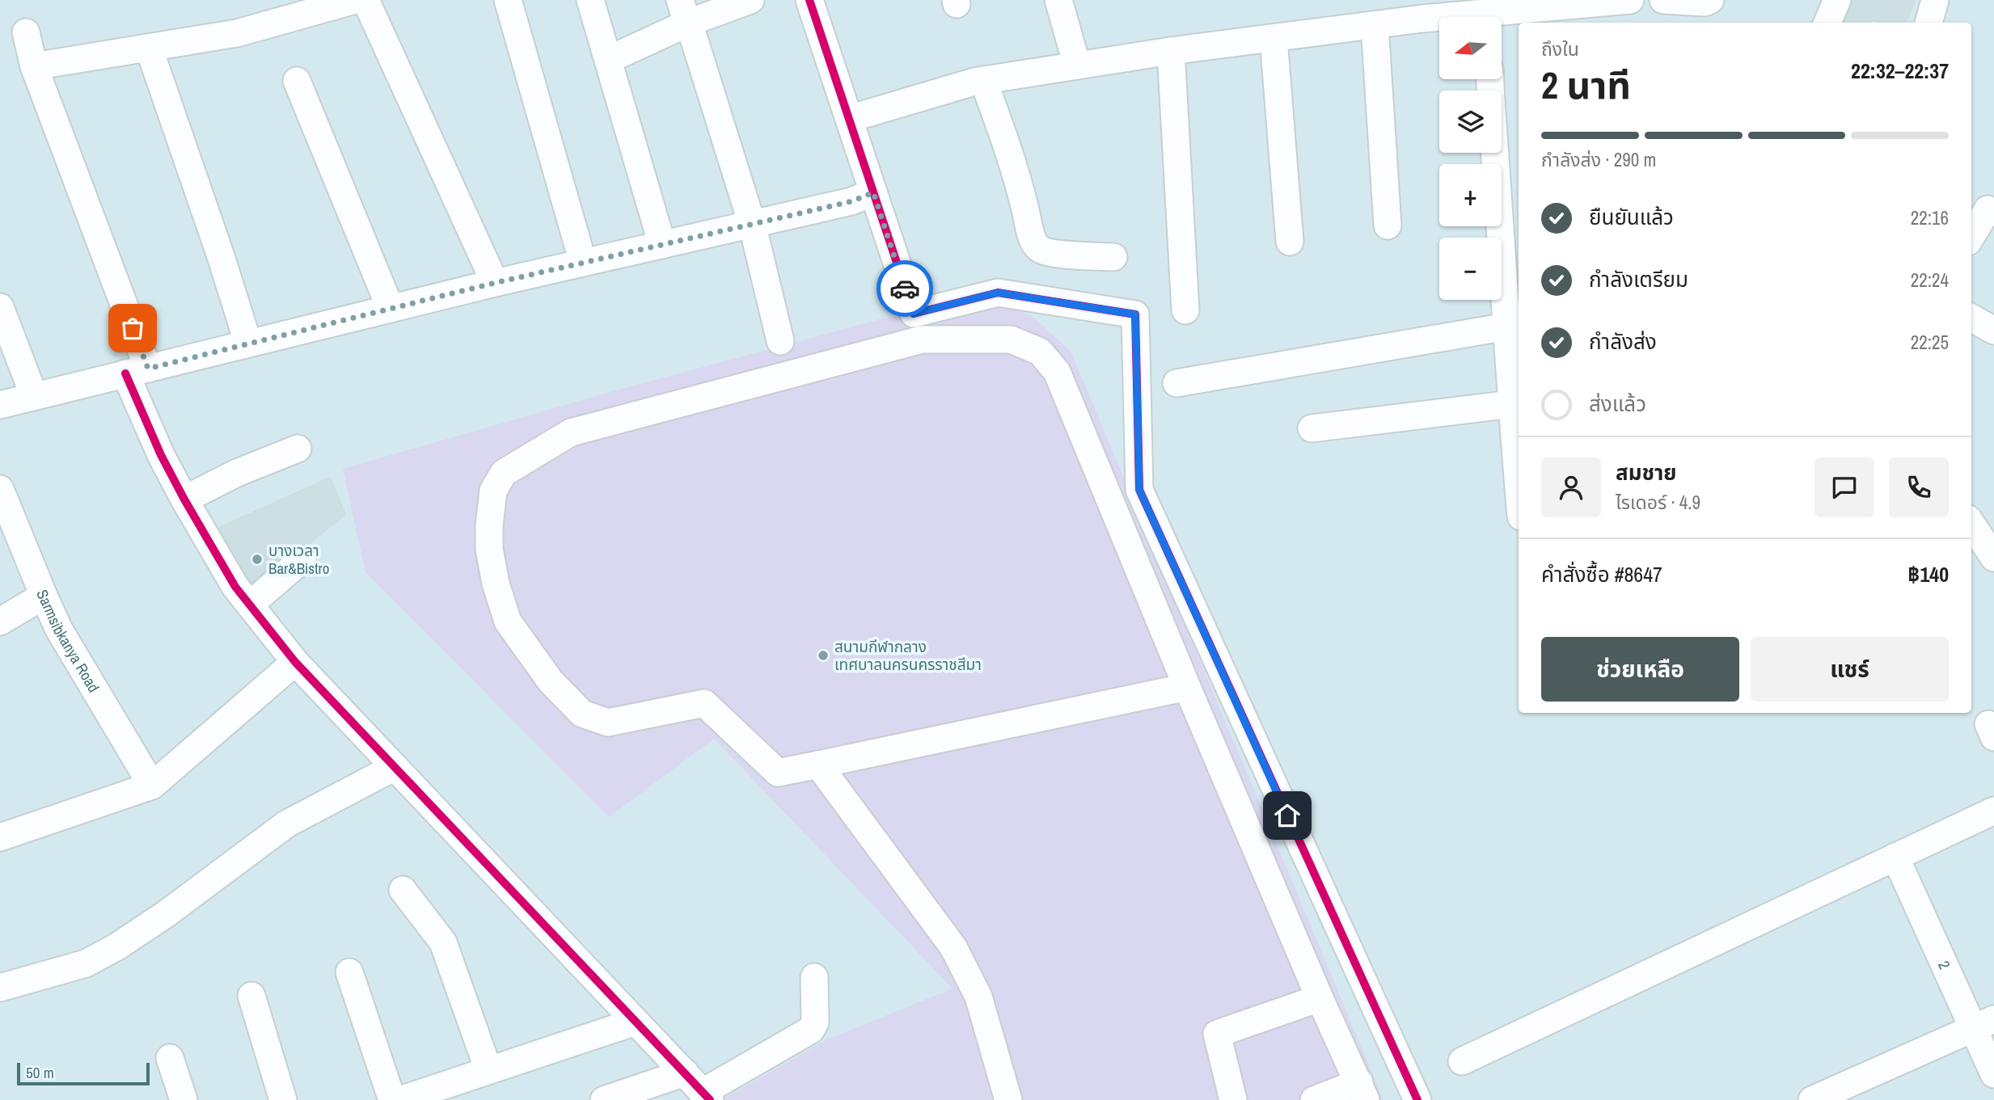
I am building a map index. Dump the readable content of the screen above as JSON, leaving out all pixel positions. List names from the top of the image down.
{
  "streets": {
    "street": ["Sarmsibkanya Road", "2"]
  },
  "places": ["บางเวลา Bar&Bistro", "สนามกีฬากลาง เทศบาลนครนครราชสีมา"],
  "scale_bar": "50 m",
  "north": "left",
  "page": {
    "map_buttons": ["+", "−"],
    "heading": ["2 นาที", "ถึงใน", "22:32–22:37"],
    "panel": [
      "สมชาย",
      "ไรเดอร์ · 4.9",
      "คำสั่งซื้อ #8647",
      "฿140"
    ],
    "bar": "กำลังส่ง · 290 m",
    "list": [
      ["ยืนยันแล้ว", "22:16"],
      ["กำลังเตรียม", "22:24"],
      ["กำลังส่ง", "22:25"],
      "ส่งแล้ว"
    ],
    "buttons": ["ช่วยเหลือ", "แชร์"],
    "scale": "50 m"
  }
}
